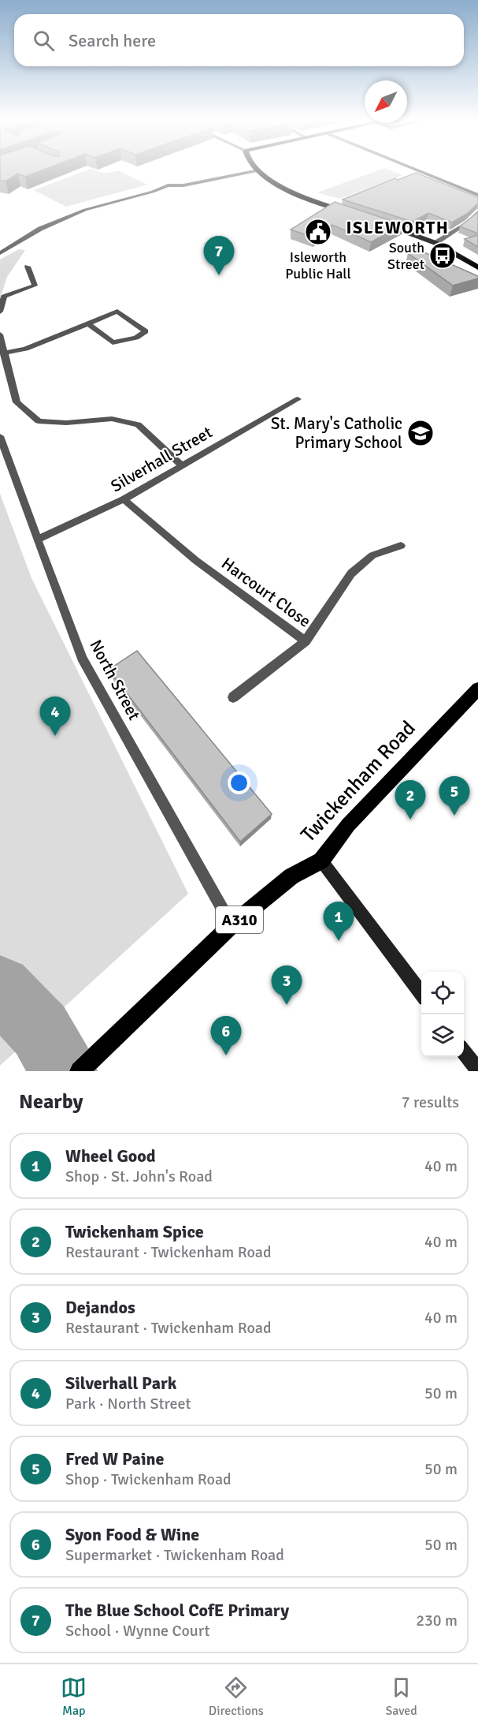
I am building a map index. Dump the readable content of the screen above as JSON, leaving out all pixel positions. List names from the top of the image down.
{
  "streets": {
    "main road": ["Twickenham Road", "A310"],
    "street": ["Silverhall Street", "Harcourt Close", "North Street"]
  },
  "crossings": [
    ["Silverhall Street", "Harcourt Close"],
    ["Silverhall Street", "North Street"],
    ["North Street", "Twickenham Road"]
  ],
  "districts": ["ISLEWORTH"],
  "places": {
    "public building": ["Isleworth Public Hall"],
    "bus stop": ["South Street"],
    "school or university": ["St. Mary's Catholic Primary School"]
  },
  "north": "bottom left",
  "page": {
    "search": "Search here",
    "pins": [
      "7",
      "4",
      "5",
      "2",
      "1",
      "3",
      "6"
    ],
    "heading": ["Nearby", "7 results"],
    "list": [
      {
        "mark": "1",
        "name": "Wheel Good",
        "note": "Shop · St. John's Road",
        "value": "40 m"
      },
      {
        "mark": "2",
        "name": "Twickenham Spice",
        "note": "Restaurant · Twickenham Road",
        "value": "40 m"
      },
      {
        "mark": "3",
        "name": "Dejandos",
        "note": "Restaurant · Twickenham Road",
        "value": "40 m"
      },
      {
        "mark": "4",
        "name": "Silverhall Park",
        "note": "Park · North Street",
        "value": "50 m"
      },
      {
        "mark": "5",
        "name": "Fred W Paine",
        "note": "Shop · Twickenham Road",
        "value": "50 m"
      },
      {
        "mark": "6",
        "name": "Syon Food & Wine",
        "note": "Supermarket · Twickenham Road",
        "value": "50 m"
      },
      {
        "mark": "7",
        "name": "The Blue School CofE Primary",
        "note": "School · Wynne Court",
        "value": "230 m"
      }
    ],
    "nav": ["Map", "Directions", "Saved"]
  }
}
